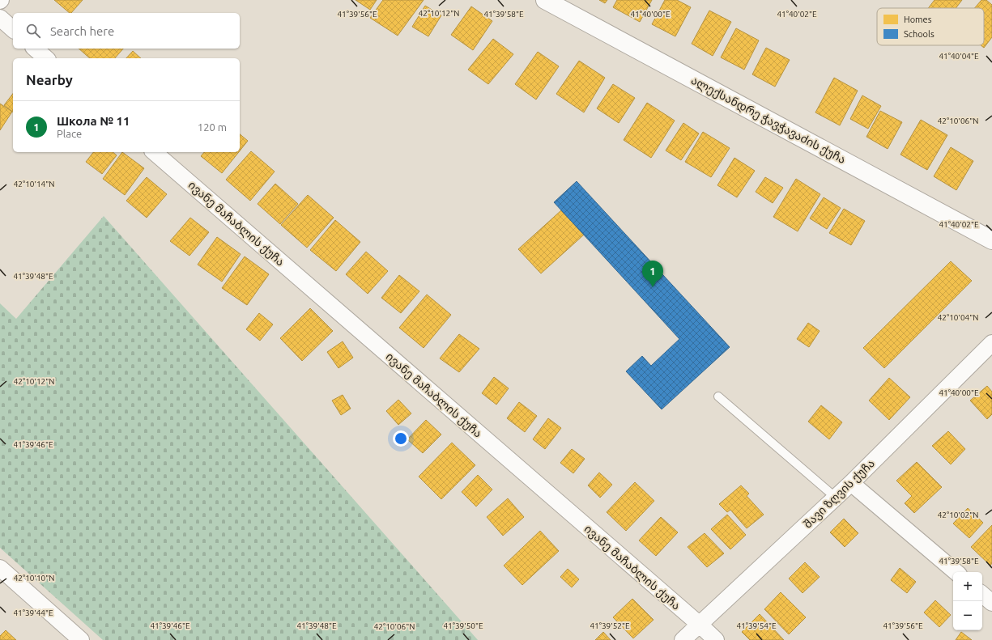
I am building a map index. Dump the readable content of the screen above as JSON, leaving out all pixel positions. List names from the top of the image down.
{
  "streets": {
    "street": ["ალექსანდრე ჭავჭავაძის ქუჩა", "ივანე მაჩაბლის ქუჩა", "შავი ზღვის ქუჩა"]
  },
  "crossings": [
    ["ივანე მაჩაბლის ქუჩა", "შავი ზღვის ქუჩა"]
  ],
  "legend": ["Homes", "Schools"],
  "page": {
    "search": "Search here",
    "heading": "Nearby",
    "list": [
      {
        "mark": "1",
        "name": "Школа № 11",
        "note": "Place",
        "value": "120 m"
      }
    ],
    "pins": "1",
    "map_buttons": ["+", "−"]
  },
  "coordinates": [
    "42°10'12\"N",
    "41°39'56\"E",
    "41°40'00\"E",
    "41°39'58\"E",
    "41°40'02\"E",
    "41°40'04\"E",
    "42°10'06\"N",
    "42°10'14\"N",
    "41°39'48\"E",
    "42°10'04\"N",
    "41°39'46\"E",
    "42°10'02\"N",
    "42°10'10\"N",
    "41°39'44\"E",
    "41°39'50\"E",
    "41°39'52\"E",
    "41°39'54\"E"
  ]
}
